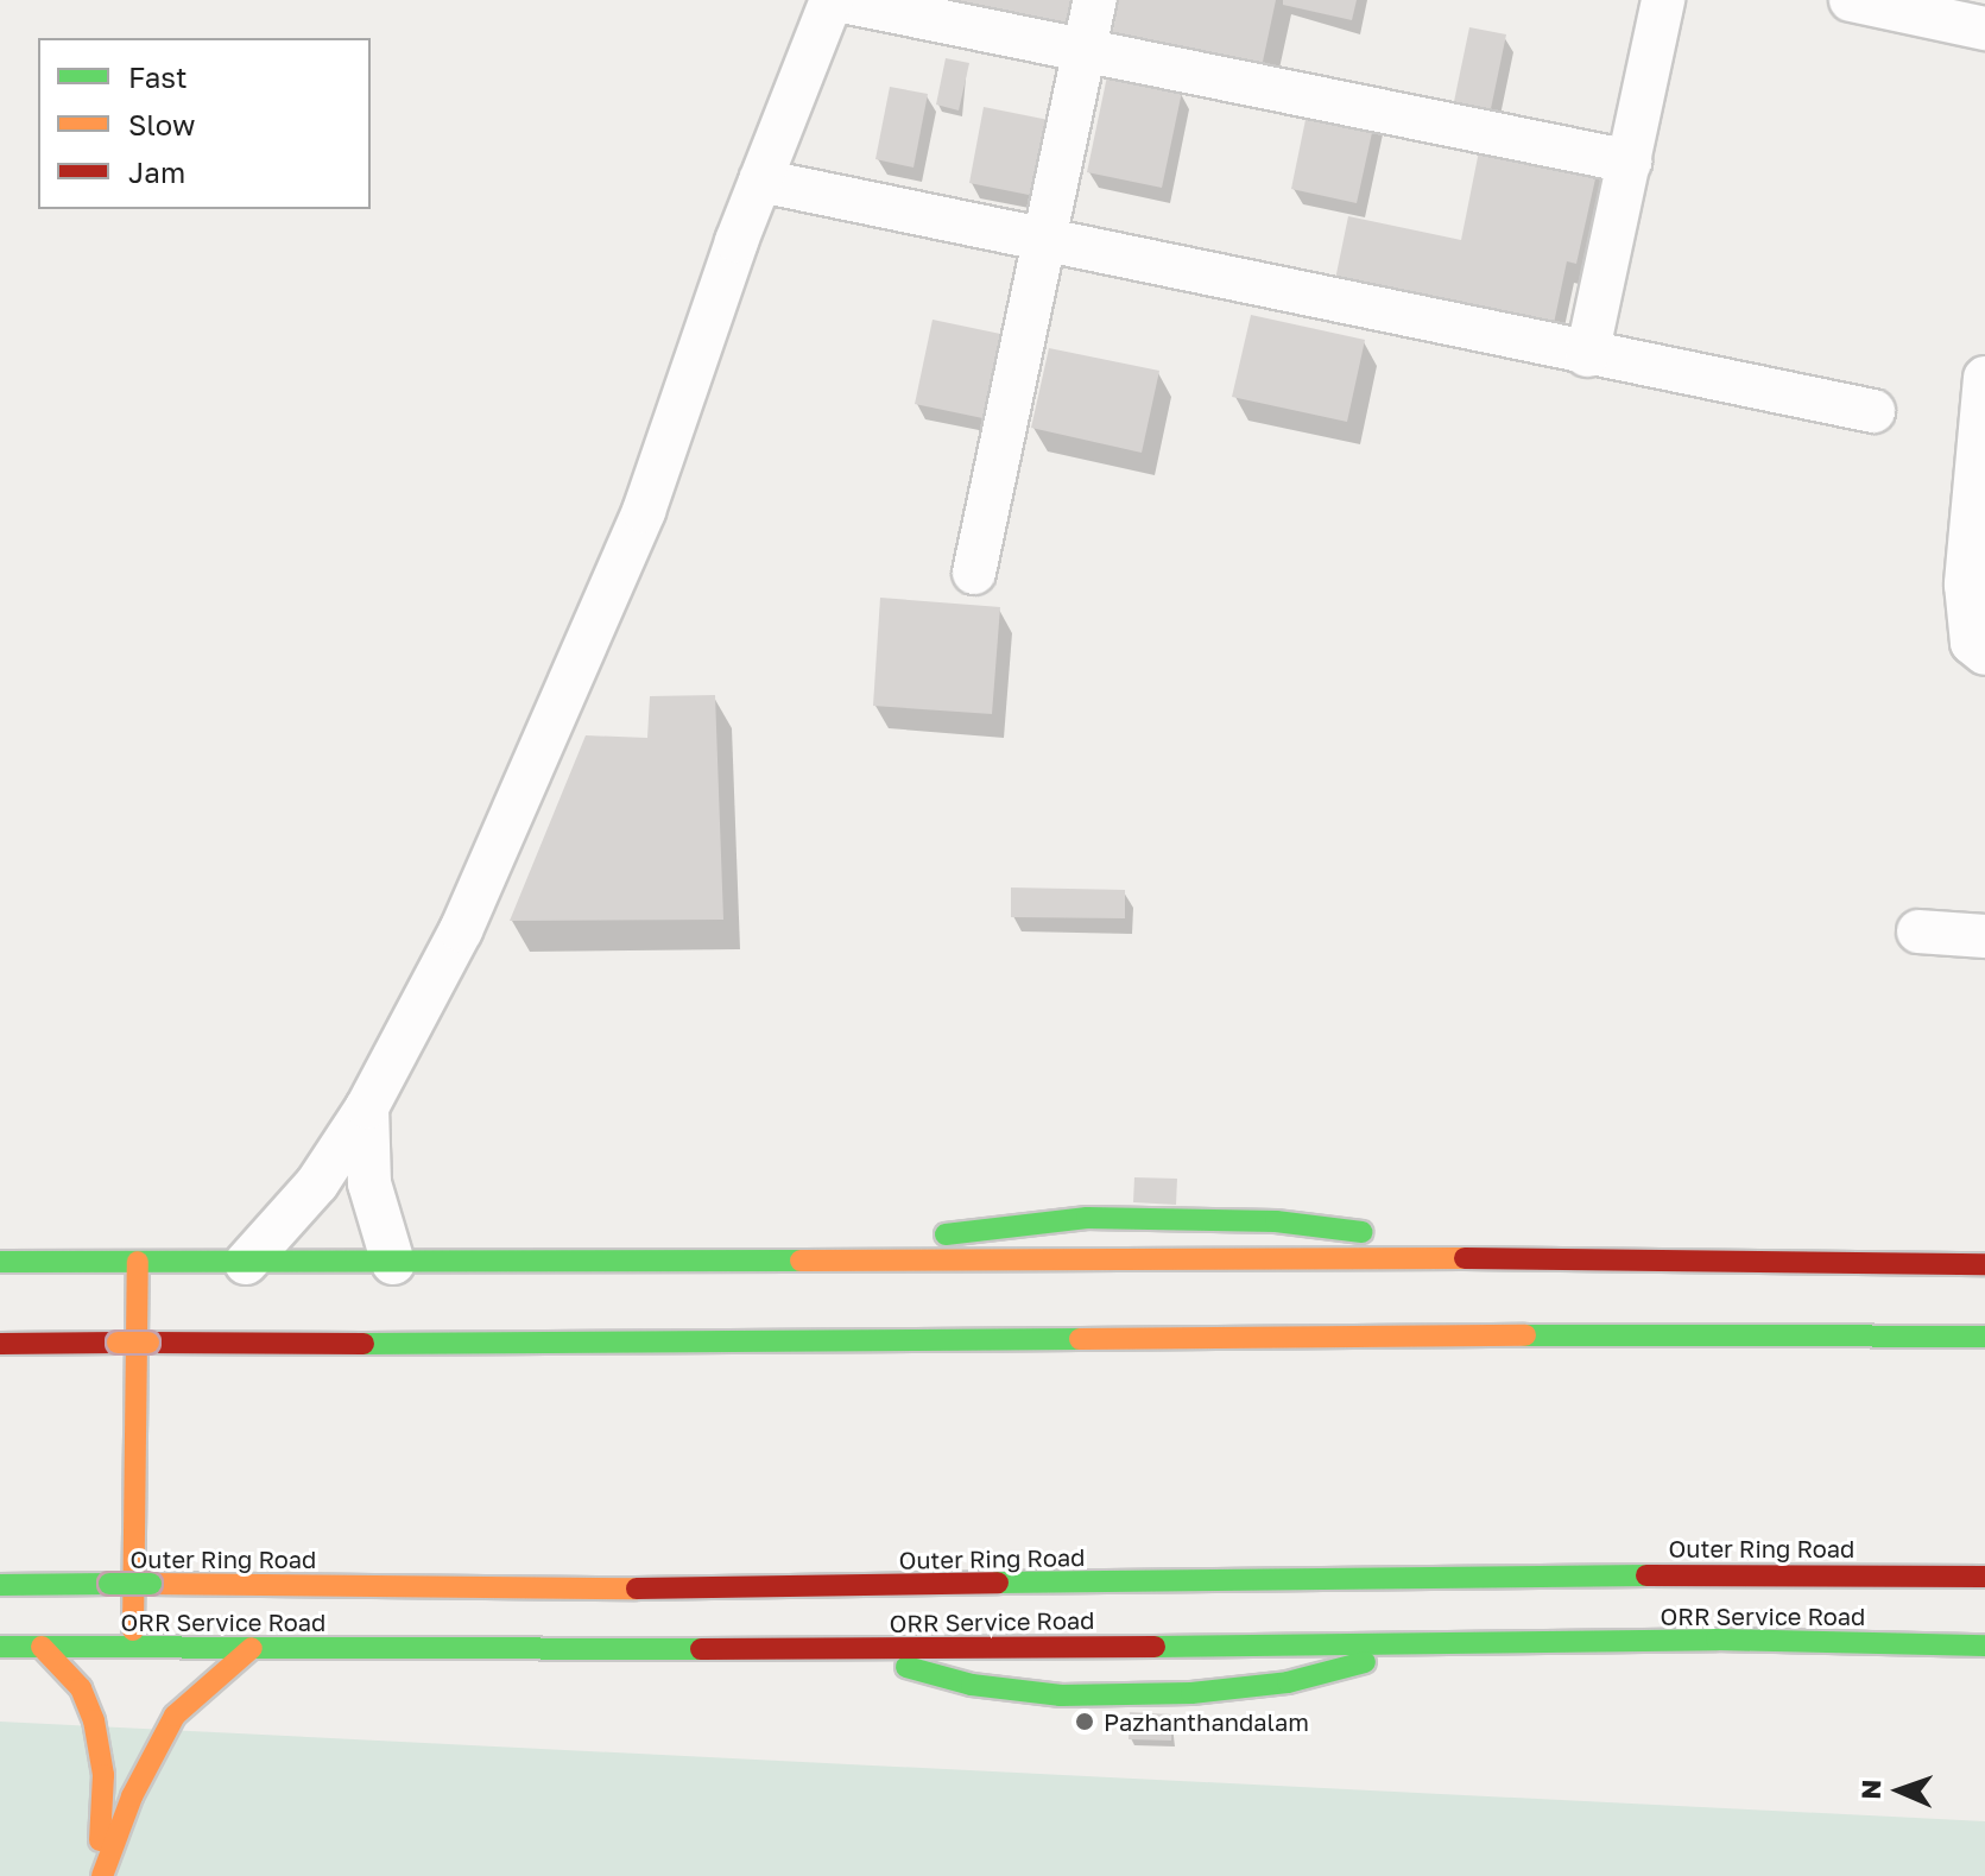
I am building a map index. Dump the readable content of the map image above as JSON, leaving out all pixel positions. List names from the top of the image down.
{
  "streets": {
    "main road": ["Outer Ring Road", "ORR Service Road"]
  },
  "places": ["Pazhanthandalam"],
  "legend": ["Fast", "Slow", "Jam"],
  "north": "left"
}
